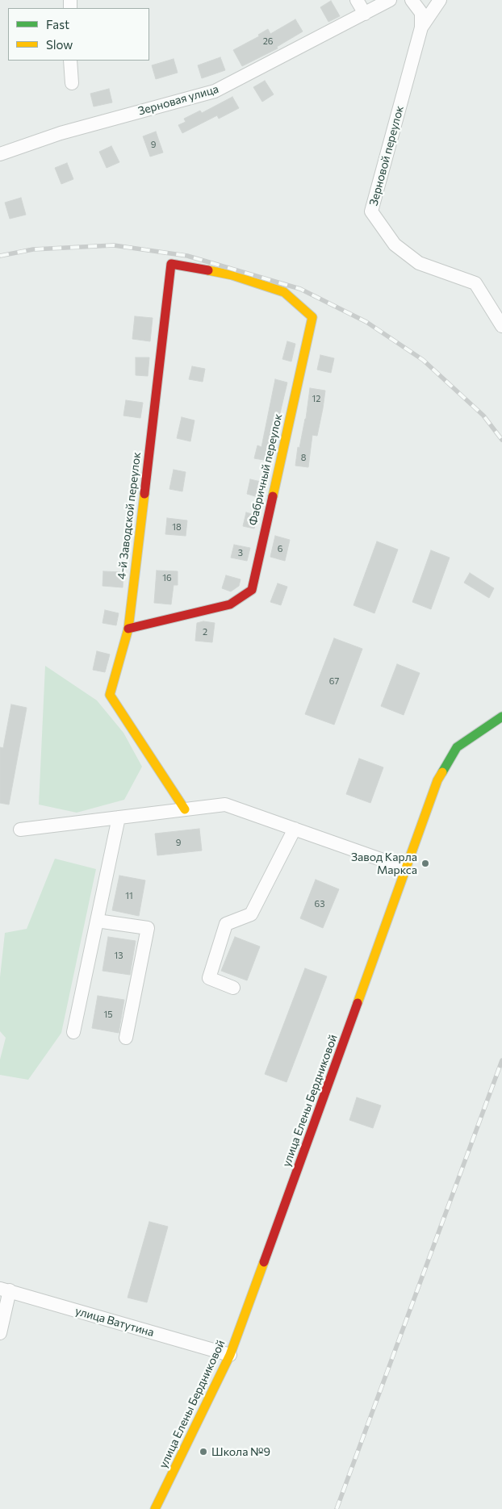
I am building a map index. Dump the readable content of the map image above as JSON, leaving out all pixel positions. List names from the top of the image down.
{
  "streets": {
    "street": [
      "Зерновая улица",
      "Зерновой переулок",
      "Фабричный переулок",
      "4-й Заводской переулок",
      "улица Елены Бердниковой",
      "улица Ватутина"
    ]
  },
  "crossings": [
    ["Фабричный переулок", "4-й Заводской переулок"],
    ["улица Елены Бердниковой", "улица Ватутина"]
  ],
  "places": ["Завод Карла Маркса", "Школа №9"],
  "house_numbers": [
    "26",
    "9",
    "12",
    "8",
    "18",
    "6",
    "3",
    "16",
    "2",
    "67",
    "9",
    "11",
    "63",
    "13",
    "15"
  ],
  "legend": ["Fast", "Slow"]
}
